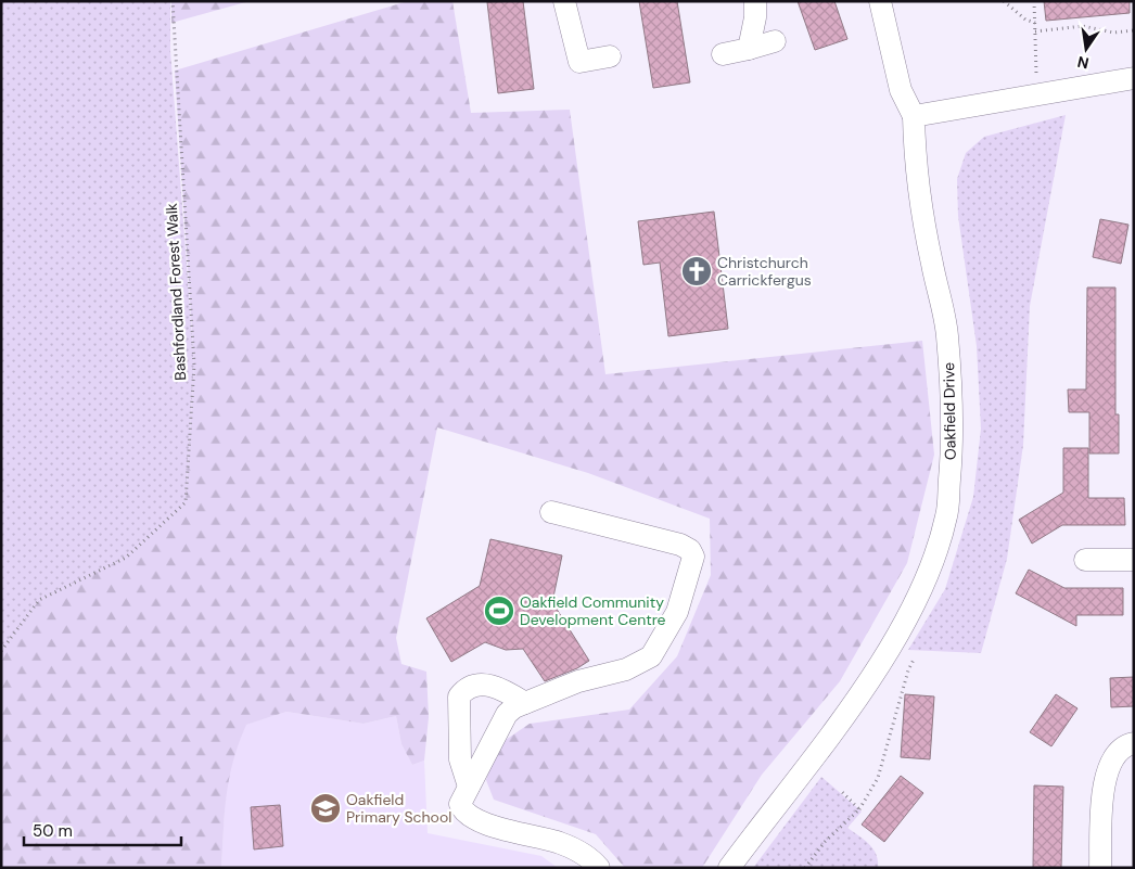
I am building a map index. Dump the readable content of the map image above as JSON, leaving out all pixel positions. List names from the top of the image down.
{
  "streets": {
    "street": ["Oakfield Drive"],
    "path": ["Bashfordland Forest Walk"]
  },
  "places": {
    "church": ["Christchurch Carrickfergus"],
    "sports": ["Oakfield Community Development Centre"],
    "school or university": ["Oakfield Primary School"]
  },
  "scale_bar": "50 m",
  "north": "bottom"
}
